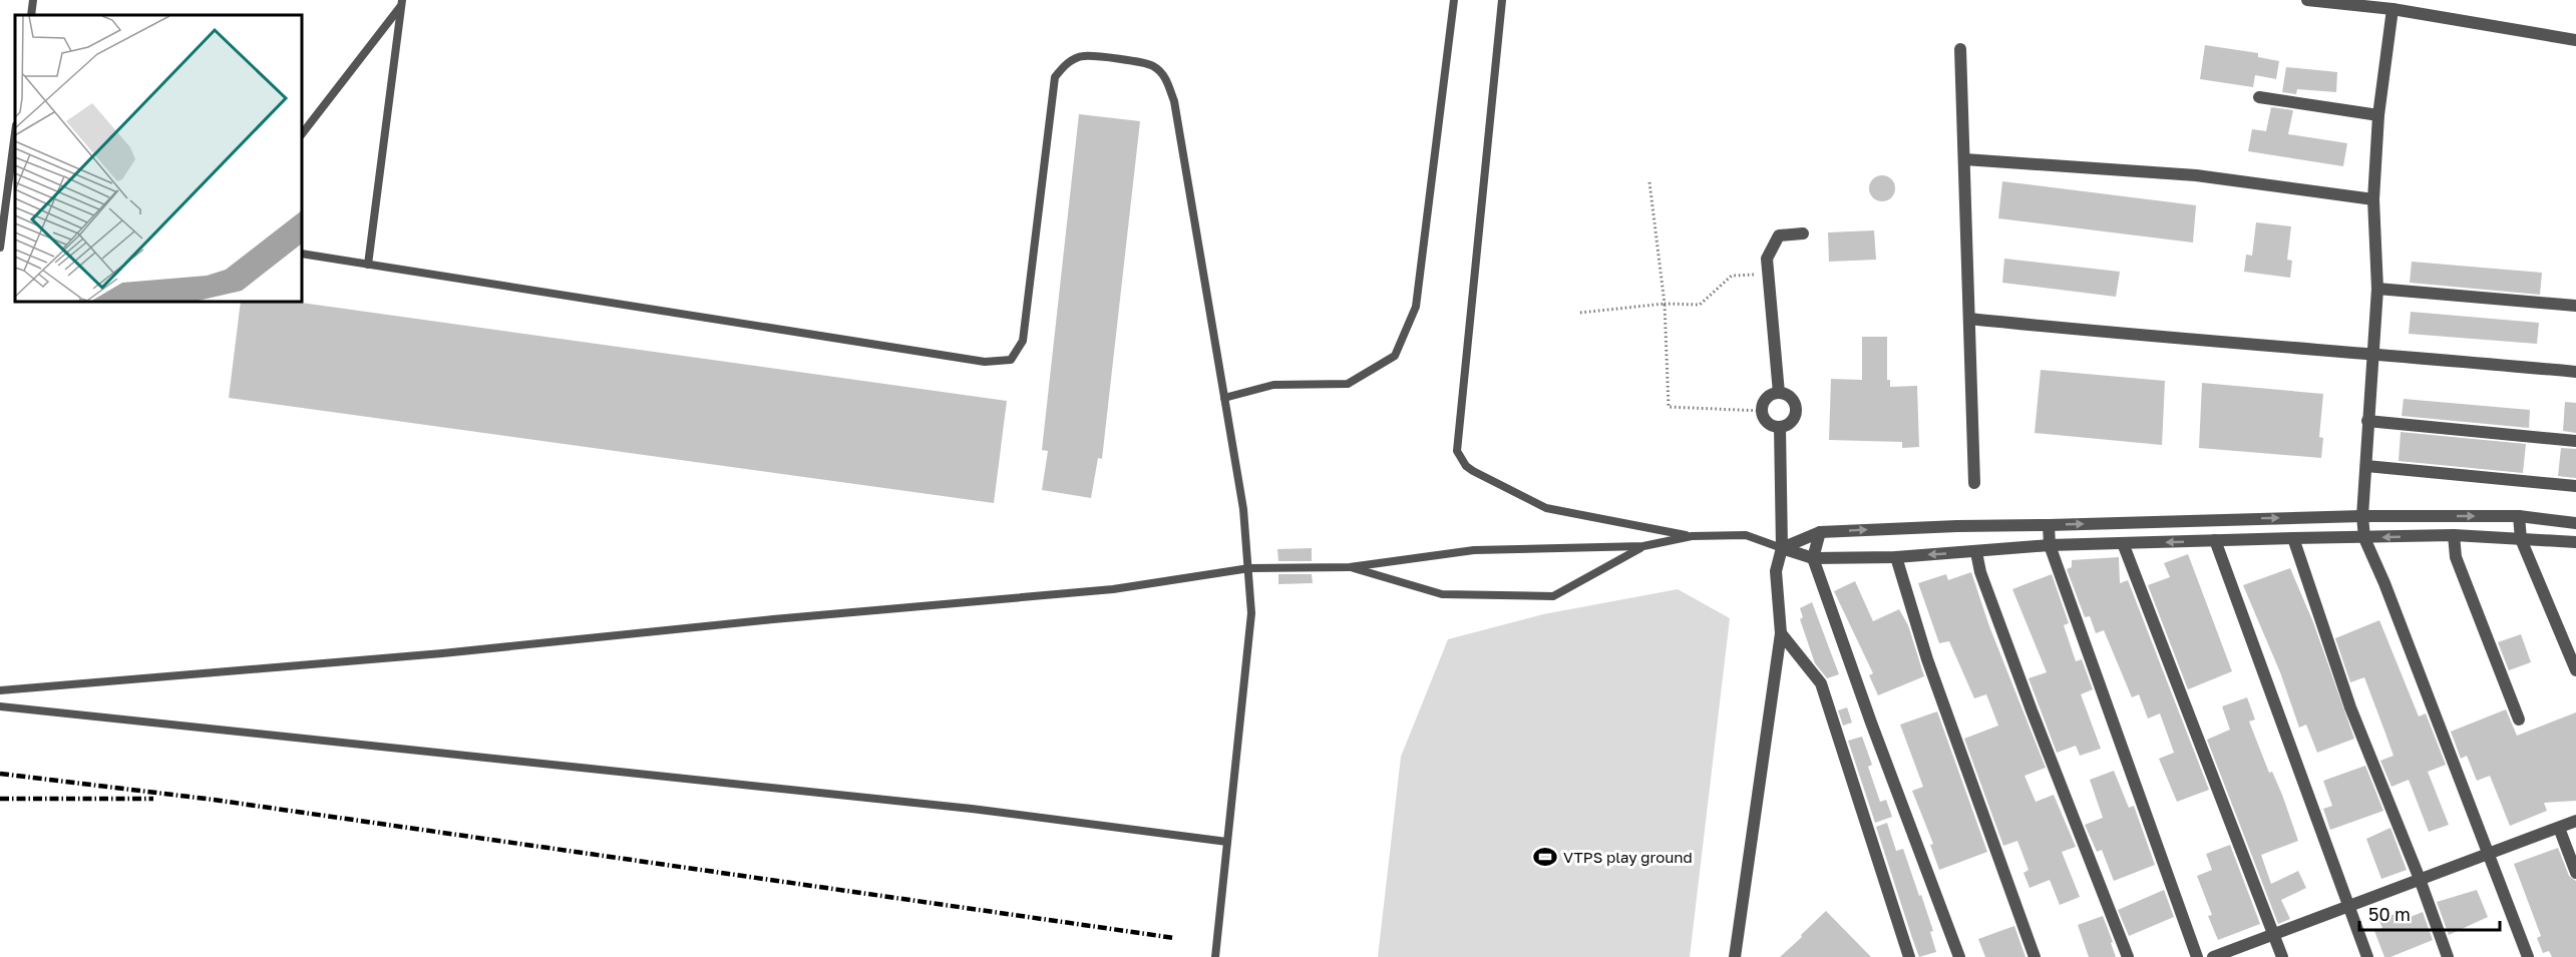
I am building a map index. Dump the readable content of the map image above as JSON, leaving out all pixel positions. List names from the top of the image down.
{
  "places": {
    "sports": ["VTPS play ground"]
  },
  "scale_bar": "50 m"
}
